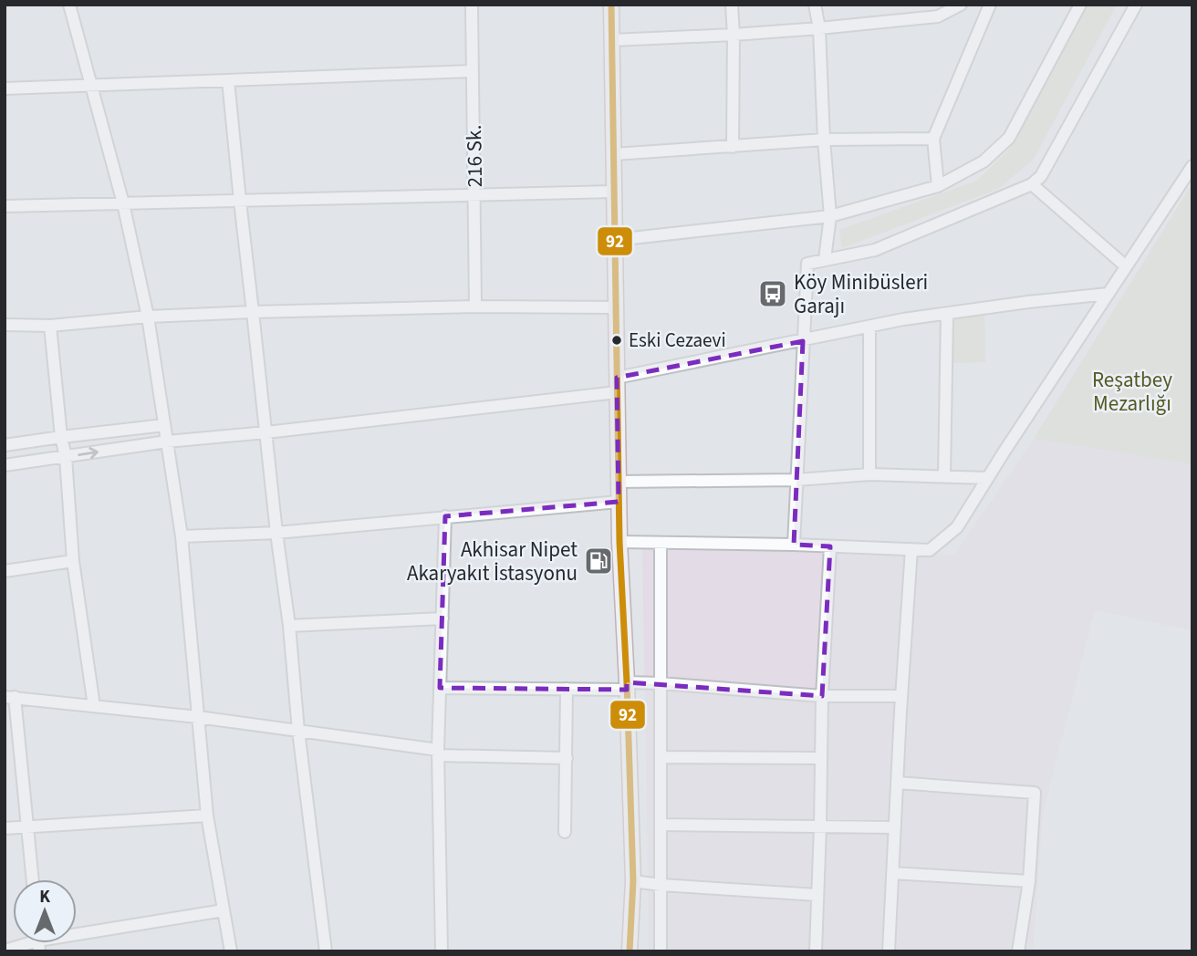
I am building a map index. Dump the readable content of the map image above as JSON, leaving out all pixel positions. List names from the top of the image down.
{
  "streets": {
    "street": ["216 Sk."]
  },
  "parks": ["Reşatbey Mezarlığı"],
  "places": {
    "bus stop": ["Köy Minibüsleri Garajı"],
    "other": ["Eski Cezaevi"],
    "fuel station": ["Akhisar Nipet Akaryakıt İstasyonu"]
  },
  "lines": ["transit line 92"],
  "north": "top"
}
